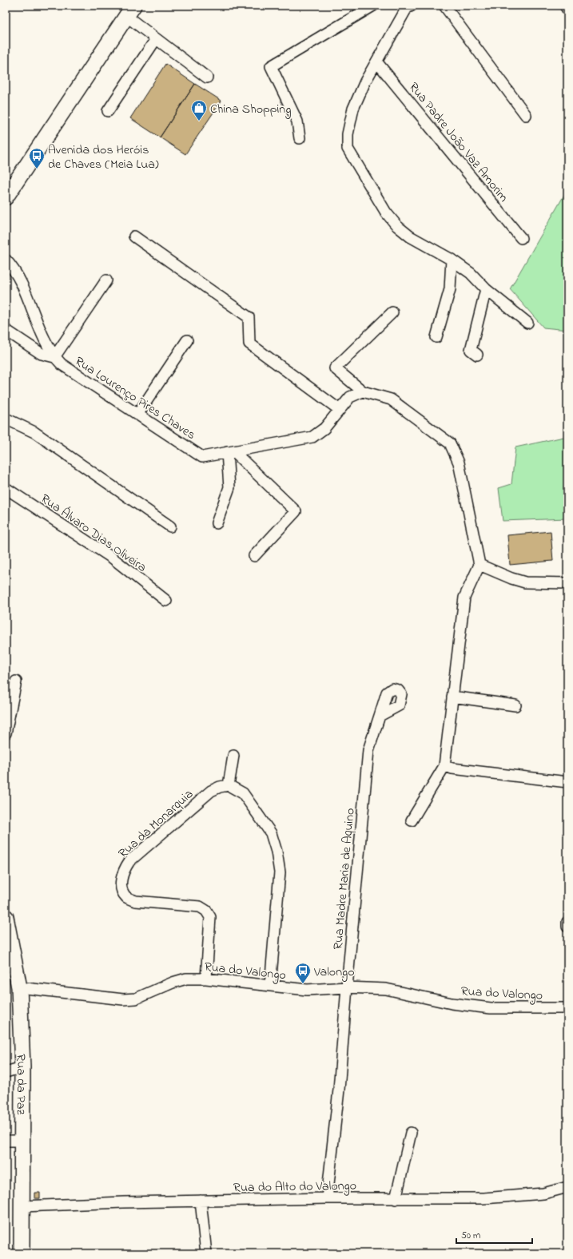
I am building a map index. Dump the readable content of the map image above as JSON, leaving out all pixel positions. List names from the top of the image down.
{
  "streets": {
    "main road": ["Rua da Paz"],
    "street": [
      "Rua Padre João Vaz Amorim",
      "Rua Lourenço Pires Chaves",
      "Rua Álvaro Dias Oliveira",
      "Rua da Monarquia",
      "Rua Madre Maria de Aquino",
      "Rua do Valongo",
      "Rua do Alto do Valongo"
    ]
  },
  "crossings": [
    ["Rua da Monarquia", "Rua do Valongo"],
    ["Rua Madre Maria de Aquino", "Rua do Valongo"],
    ["Rua Madre Maria de Aquino", "Rua do Alto do Valongo"],
    ["Rua do Valongo", "Rua da Paz"],
    ["Rua da Paz", "Rua do Alto do Valongo"]
  ],
  "places": {
    "shop": ["China Shopping"],
    "bus stop": ["Avenida dos Heróis de Chaves (Meia Lua)", "Valongo"]
  },
  "scale_bar": "50 m"
}
